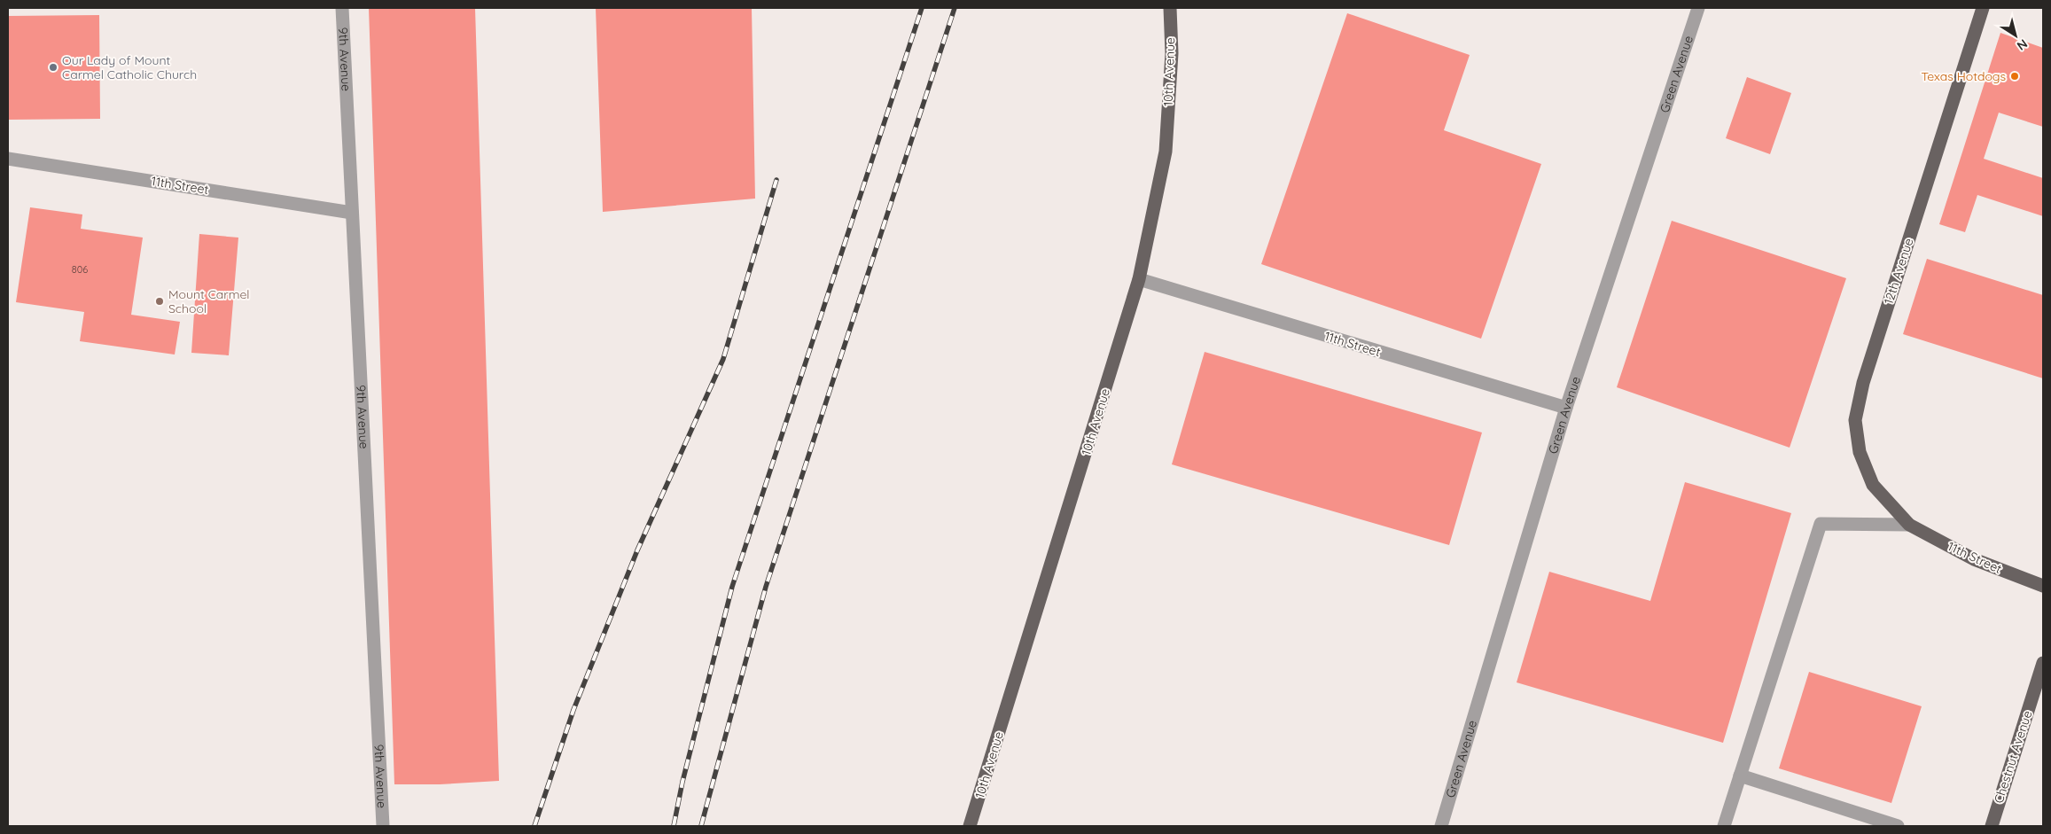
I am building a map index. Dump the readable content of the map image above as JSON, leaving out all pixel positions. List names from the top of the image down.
{
  "streets": {
    "main road": [
      "10th Avenue",
      "11th Street",
      "12th Avenue",
      "Chestnut Avenue"
    ],
    "street": ["9th Avenue", "Green Avenue"]
  },
  "crossings": [
    ["9th Avenue", "11th Street"],
    ["10th Avenue", "11th Street"],
    ["Green Avenue", "11th Street"],
    ["11th Street", "12th Avenue"]
  ],
  "places": ["Our Lady of Mount Carmel Catholic Church", "Texas Hotdogs", "Mount Carmel School"],
  "house_numbers": ["806"],
  "north": "bottom right"
}
